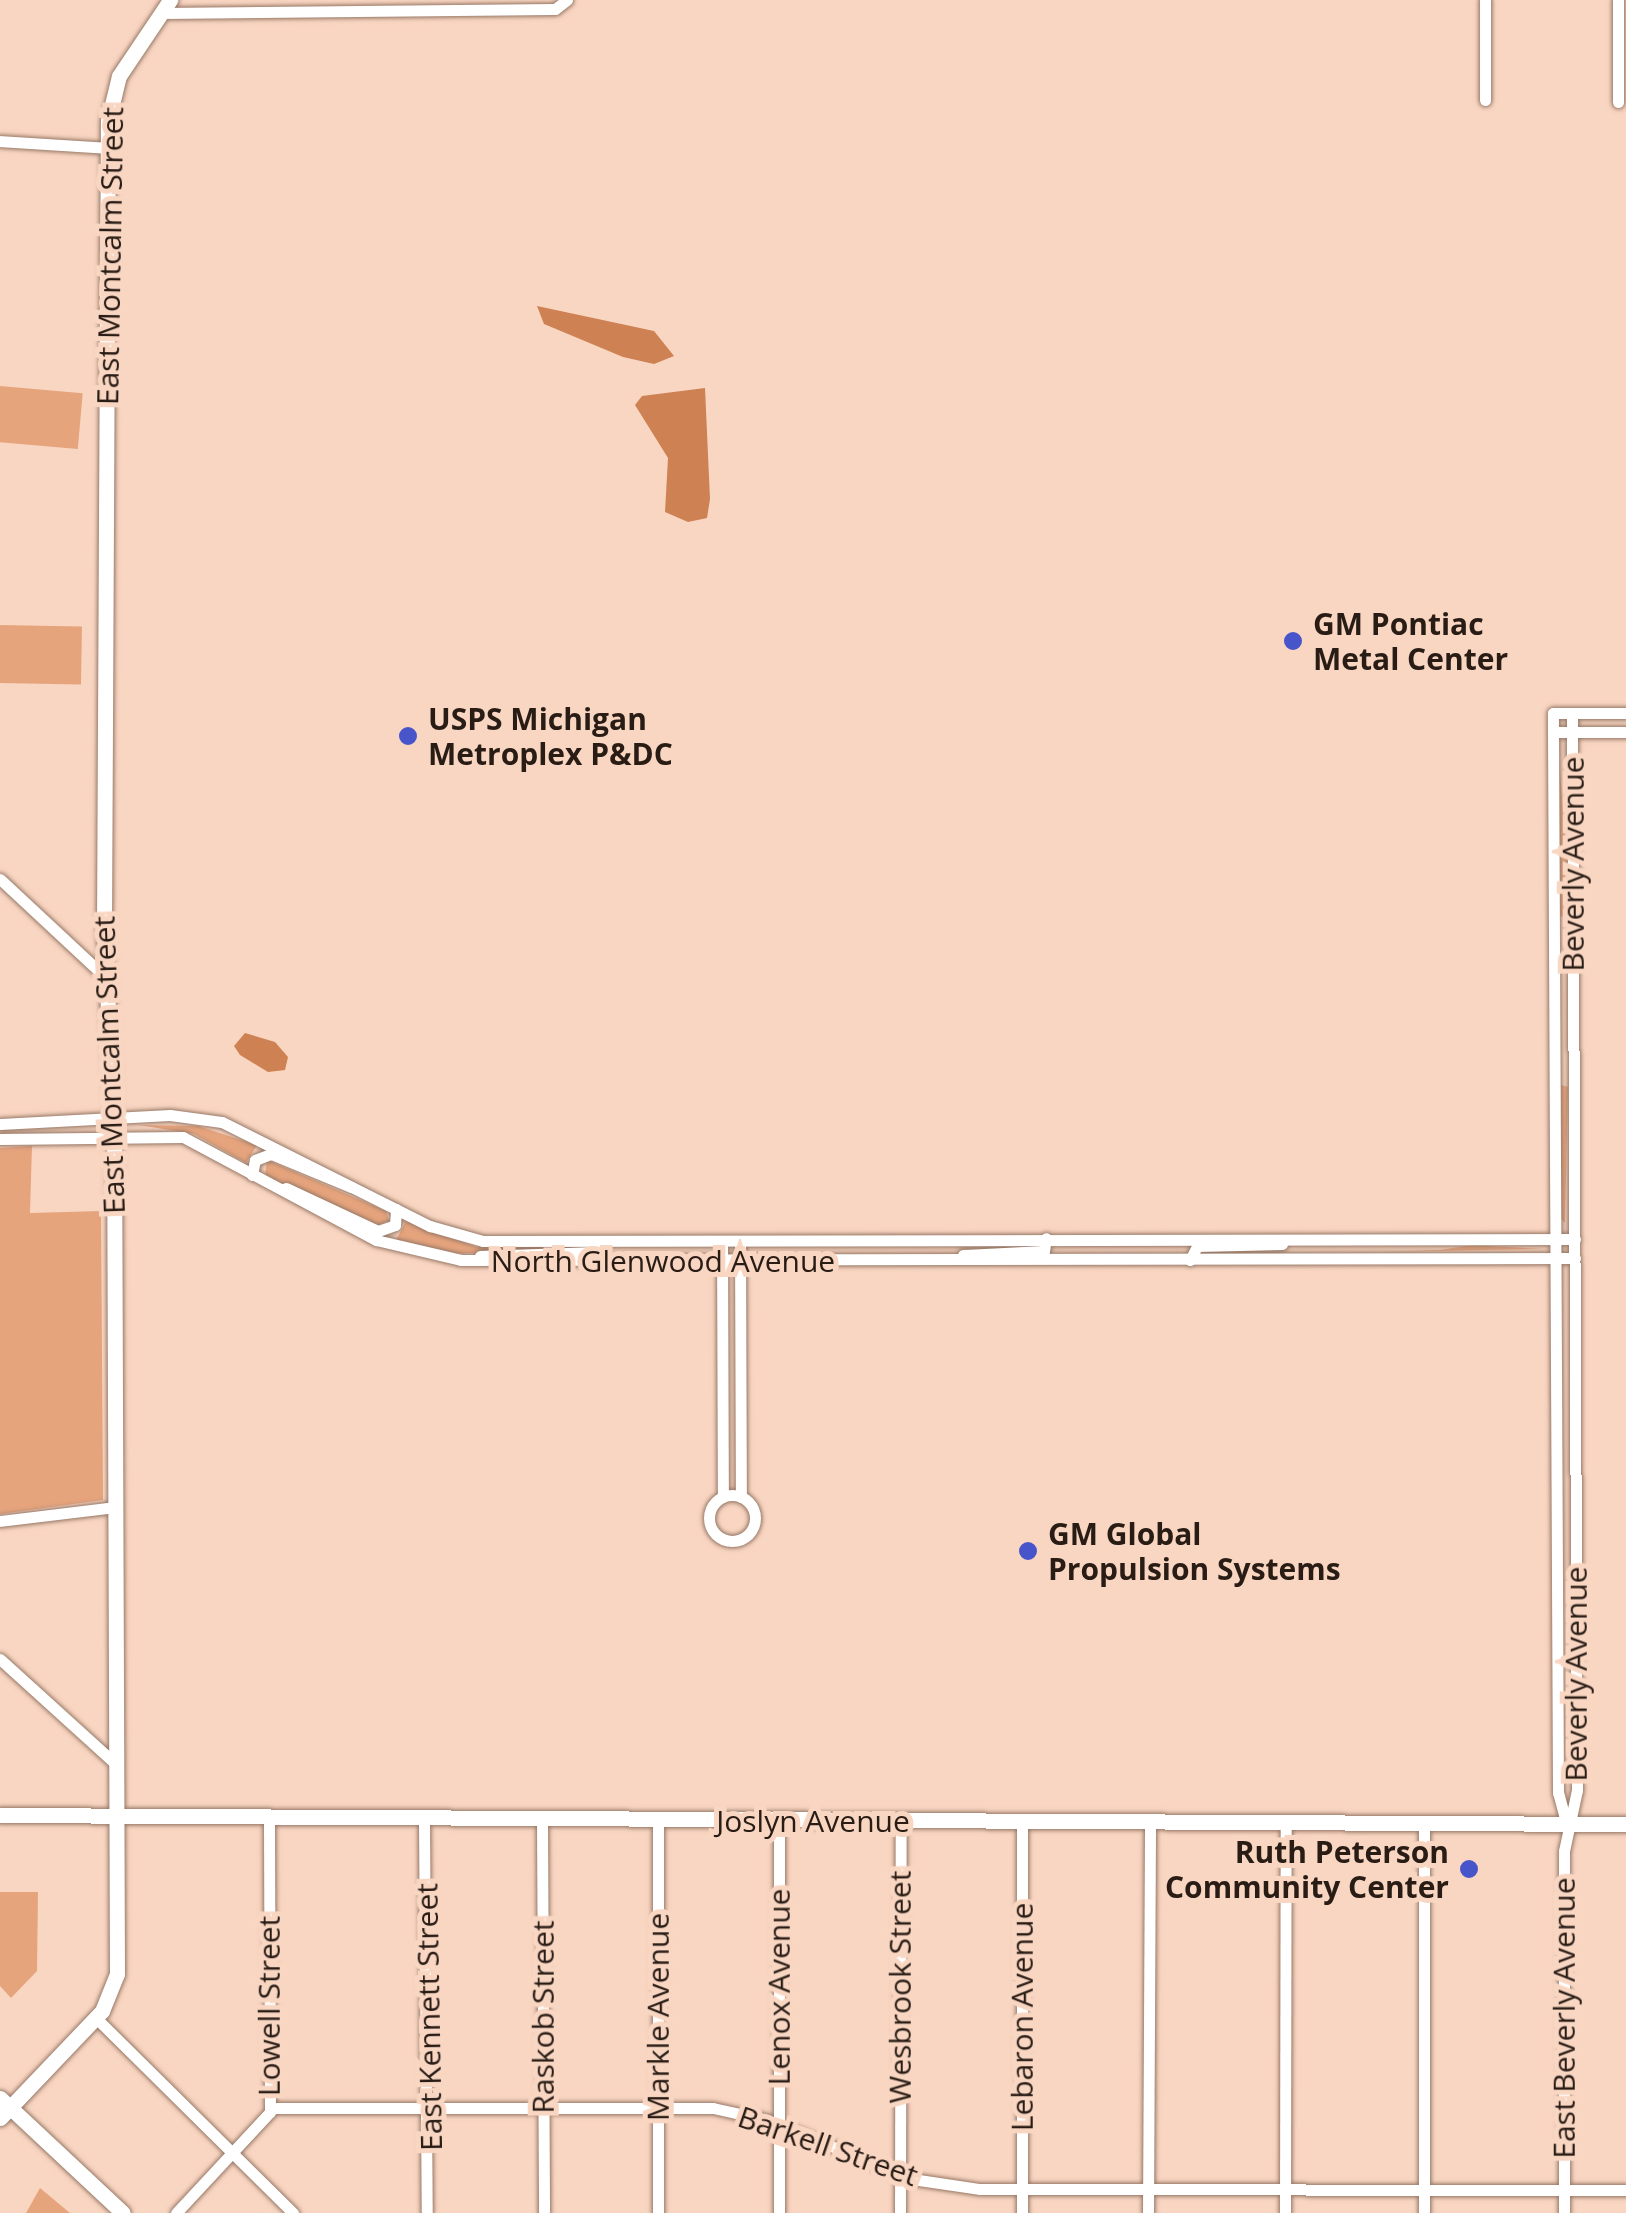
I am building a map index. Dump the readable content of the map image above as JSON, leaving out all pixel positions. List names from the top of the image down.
{
  "streets": {
    "main road": ["East Montcalm Street", "Joslyn Avenue"],
    "street": [
      "Beverly Avenue",
      "North Glenwood Avenue",
      "Lenox Avenue",
      "Wesbrook Street",
      "Lowell Street",
      "East Kennett Street",
      "Raskob Street",
      "Markle Avenue",
      "Lebaron Avenue",
      "East Beverly Avenue",
      "Barkell Street"
    ]
  },
  "crossings": [
    ["East Montcalm Street", "North Glenwood Avenue"],
    ["East Montcalm Street", "Joslyn Avenue"],
    ["Beverly Avenue", "North Glenwood Avenue"],
    ["Beverly Avenue", "Joslyn Avenue"],
    ["Beverly Avenue", "East Beverly Avenue"],
    ["Joslyn Avenue", "Lenox Avenue"],
    ["Joslyn Avenue", "Wesbrook Street"],
    ["Joslyn Avenue", "Lowell Street"],
    ["Joslyn Avenue", "East Kennett Street"],
    ["Joslyn Avenue", "Raskob Street"],
    ["Joslyn Avenue", "Markle Avenue"],
    ["Joslyn Avenue", "Lebaron Avenue"],
    ["Joslyn Avenue", "East Beverly Avenue"],
    ["Lenox Avenue", "Barkell Street"],
    ["Wesbrook Street", "Barkell Street"],
    ["Lowell Street", "Barkell Street"],
    ["East Kennett Street", "Barkell Street"],
    ["Raskob Street", "Barkell Street"],
    ["Markle Avenue", "Barkell Street"],
    ["Lebaron Avenue", "Barkell Street"],
    ["East Beverly Avenue", "Barkell Street"]
  ],
  "places": [
    "GM Pontiac Metal Center",
    "USPS Michigan Metroplex P&DC",
    "GM Global Propulsion Systems",
    "Ruth Peterson Community Center"
  ]
}
